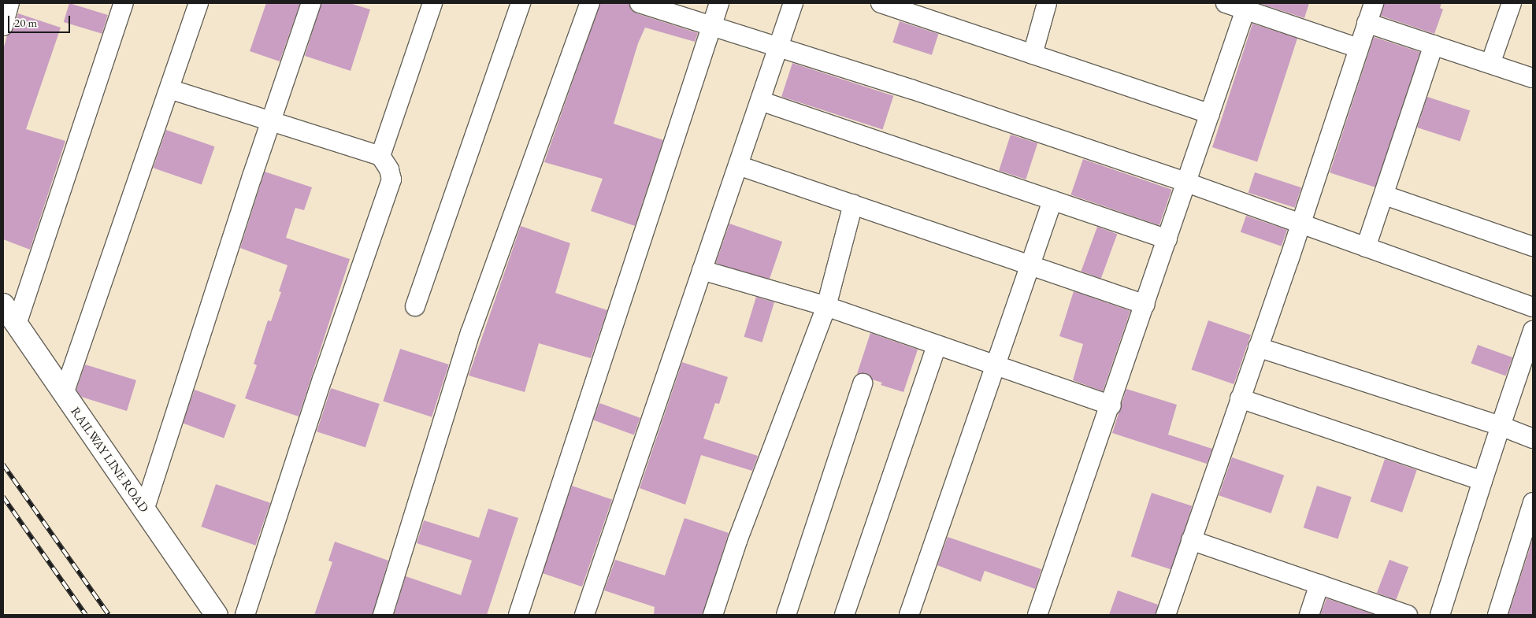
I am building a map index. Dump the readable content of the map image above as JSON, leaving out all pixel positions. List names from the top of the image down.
{
  "streets": {
    "street": ["RAILWAY LINE ROAD"]
  },
  "scale_bar": "20 m"
}
